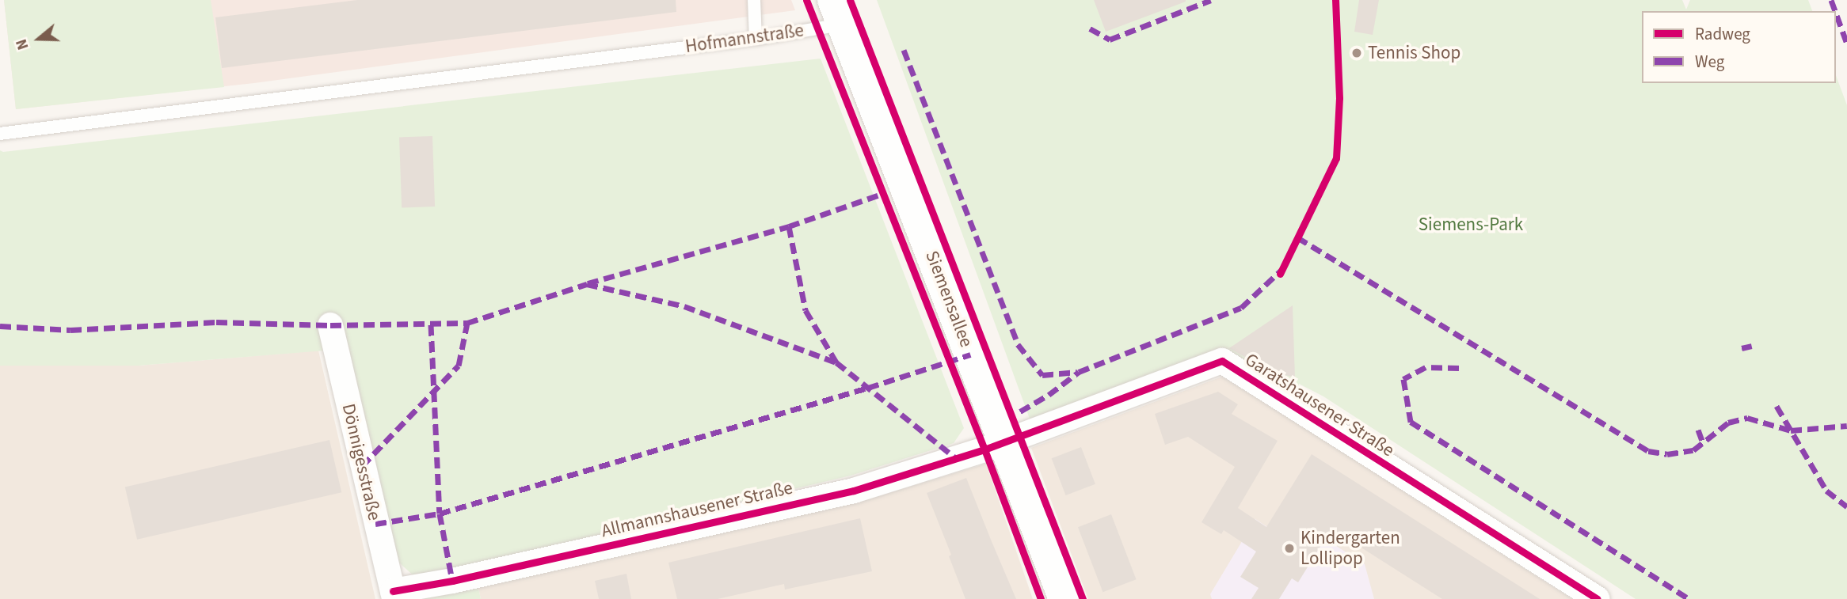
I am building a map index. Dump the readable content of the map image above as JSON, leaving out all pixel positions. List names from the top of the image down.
{
  "streets": {
    "main road": ["Siemensallee"],
    "street": ["Garatshausener Straße", "Dönnigesstraße", "Allmannshausener Straße"],
    "lane": ["Hofmannstraße"]
  },
  "crossings": [
    ["Hofmannstraße", "Siemensallee"],
    ["Siemensallee", "Garatshausener Straße"],
    ["Siemensallee", "Allmannshausener Straße"],
    ["Garatshausener Straße", "Allmannshausener Straße"],
    ["Dönnigesstraße", "Allmannshausener Straße"]
  ],
  "parks": ["Siemens-Park"],
  "places": ["Tennis Shop", "Kindergarten Lollipop"],
  "legend": ["Radweg", "Weg"],
  "north": "left"
}
